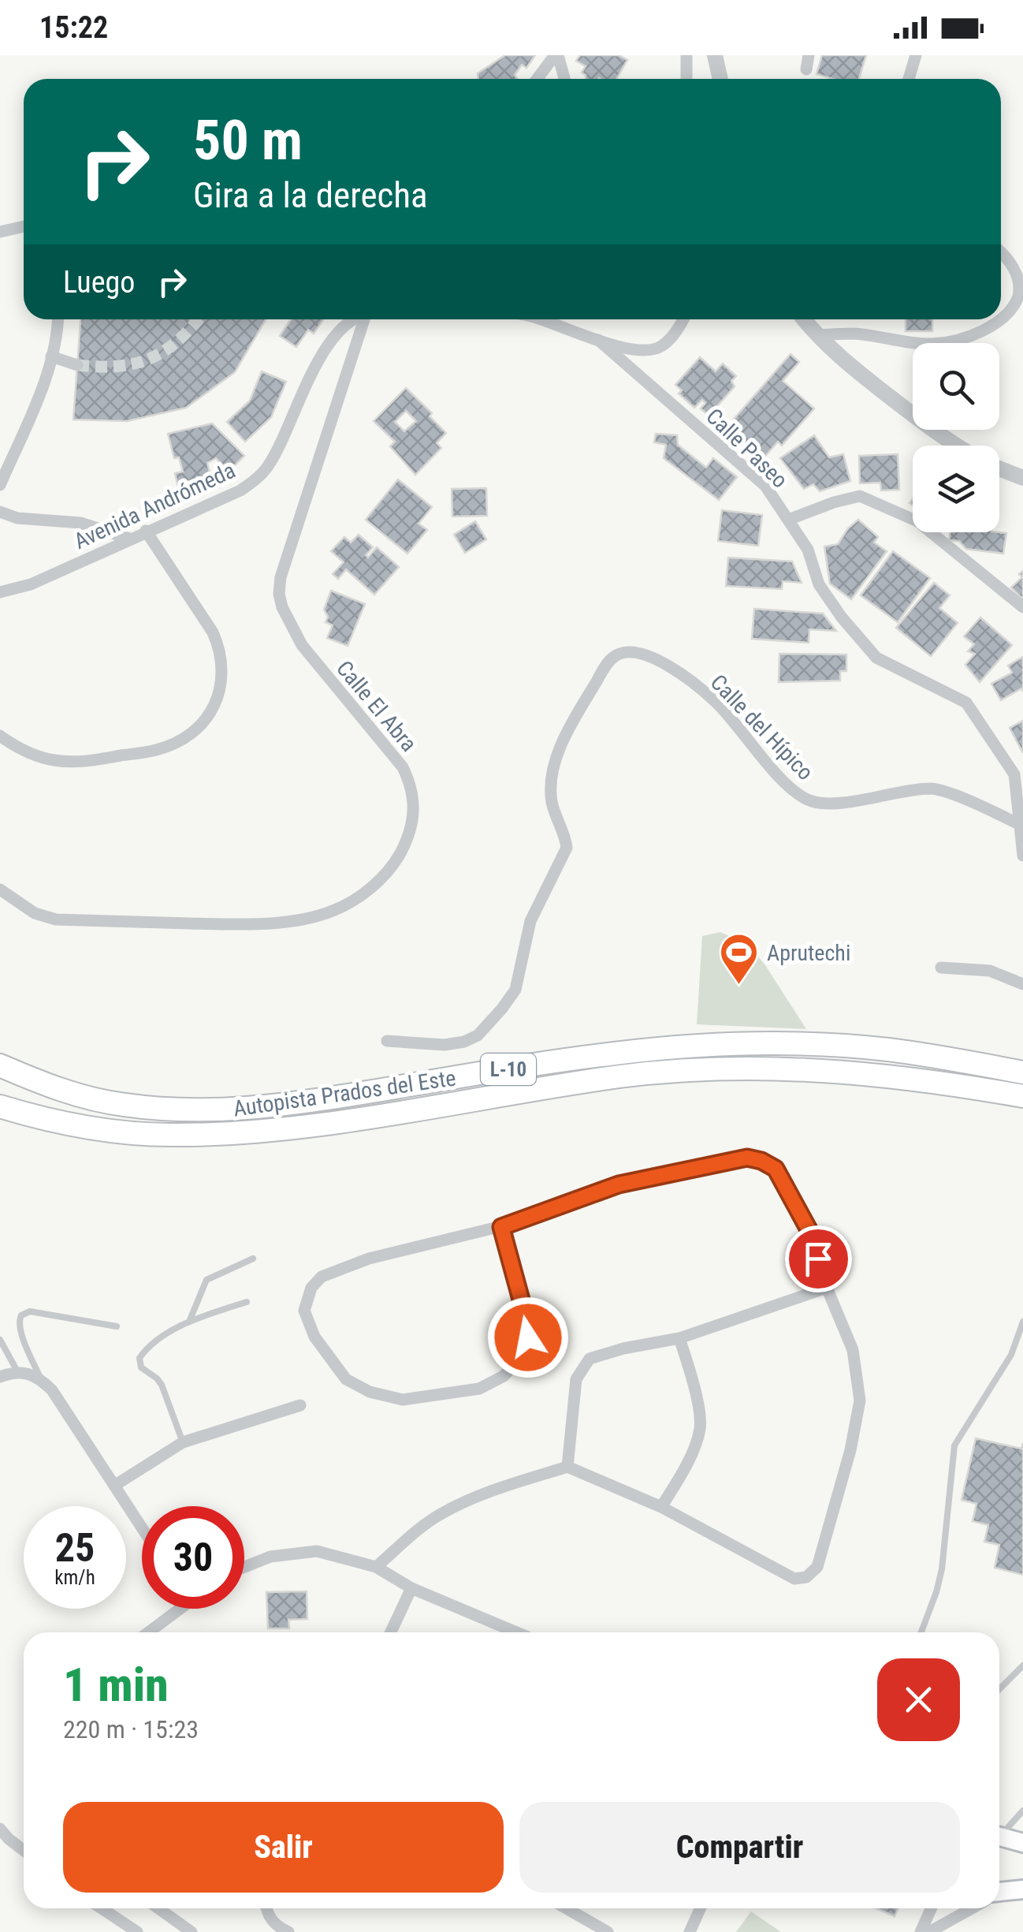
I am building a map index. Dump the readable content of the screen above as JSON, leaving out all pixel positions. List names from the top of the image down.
{
  "streets": {
    "highway": ["L-10", "Autopista Prados del Este"],
    "street": [
      "Calle Paseo",
      "Avenida Andrómeda",
      "Calle El Abra",
      "Calle del Hípico"
    ]
  },
  "crossings": [
    ["Calle Paseo", "Calle del Hípico"]
  ],
  "places": {
    "sports": ["Aprutechi"]
  },
  "page": {
    "status": "15:22",
    "turn": ["50 m", "Gira a la derecha"],
    "then": "Luego",
    "speed": "25 km/h",
    "limit": "30",
    "heading": ["1 min", "220 m · 15:23"],
    "buttons": ["Salir", "Compartir"]
  }
}
